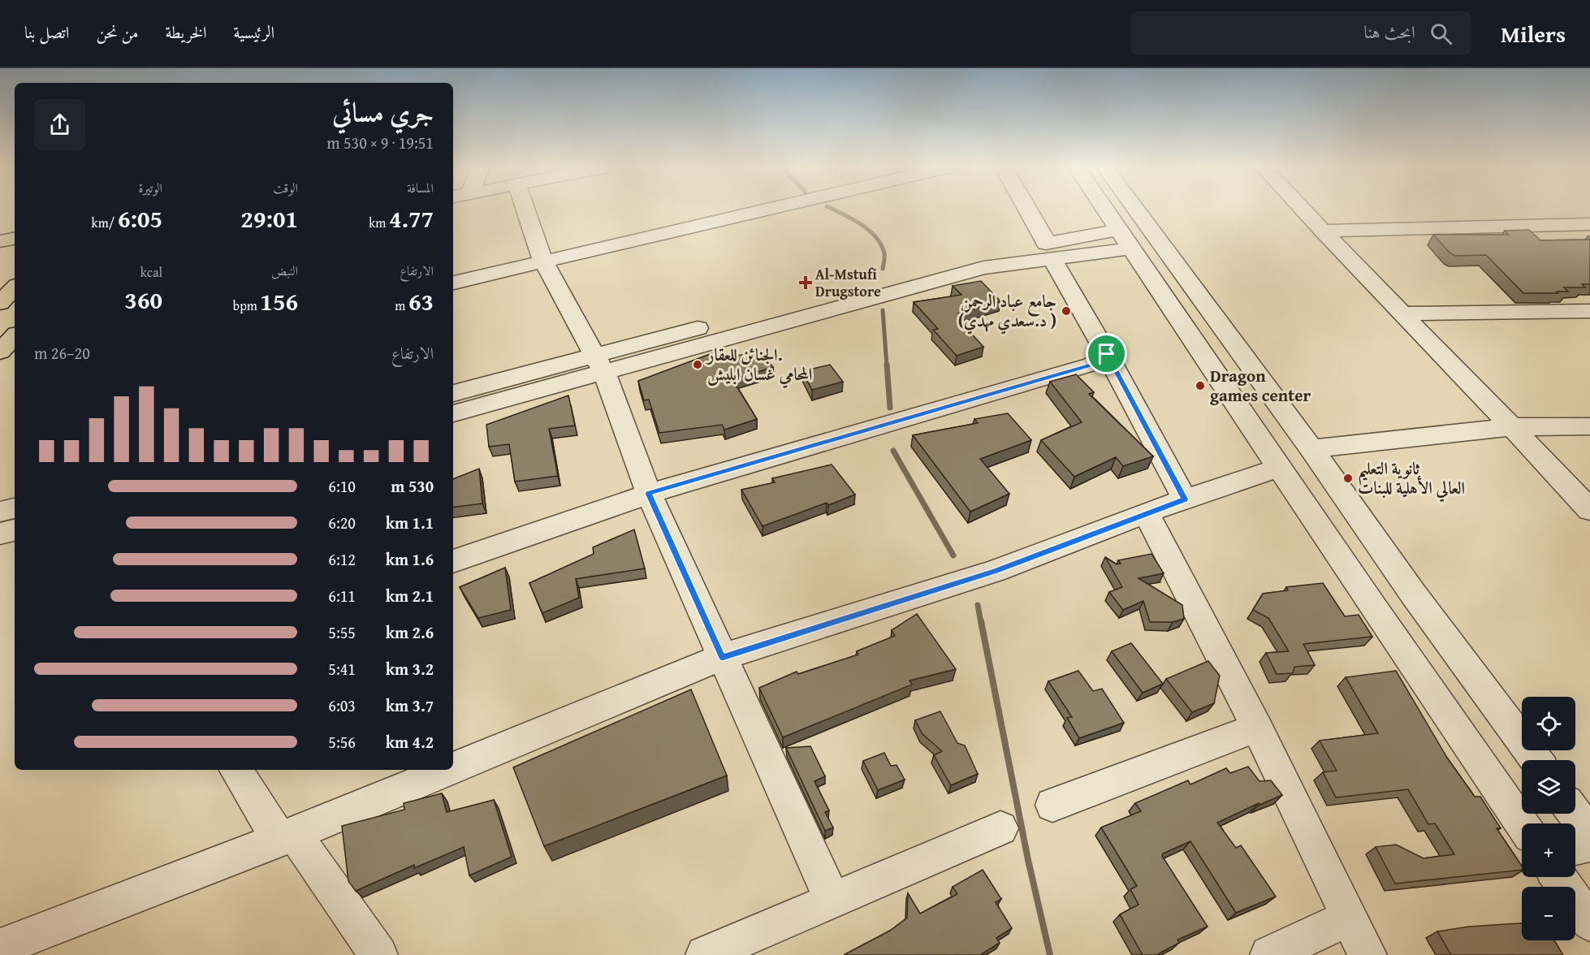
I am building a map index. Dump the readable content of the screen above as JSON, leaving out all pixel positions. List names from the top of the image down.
{
  "places": {
    "health": ["Al-Mstufi Drugstore"],
    "other": [
      "جامع عباد الرحمن (د.سعدي مهدي )",
      "الجنائن للعقار. المحامي غسان ابليش",
      "Dragon games center",
      "ثانوية التعليم العالي الأهلية للبنات"
    ]
  },
  "page": {
    "header": "Milers",
    "search": "ابحث هنا",
    "nav": [
      "الرئيسية",
      "الخريطة",
      "من نحن",
      "اتصل بنا"
    ],
    "heading": ["جري مسائي", "19:51 · 9 × 530 m"],
    "stats": [
      ["المسافة", "4.77 km"],
      ["الوقت", "29:01"],
      ["الوتيرة", "6:05 /km"],
      ["الارتفاع", "63 m"],
      ["النبض", "156 bpm"],
      ["kcal", "360"]
    ],
    "chart": ["الارتفاع", "20–26 m"],
    "list": [
      {
        "name": "530 m",
        "note": "6:10"
      },
      {
        "name": "1.1 km",
        "note": "6:20"
      },
      {
        "name": "1.6 km",
        "note": "6:12"
      },
      {
        "name": "2.1 km",
        "note": "6:11"
      },
      {
        "name": "2.6 km",
        "note": "5:55"
      },
      {
        "name": "3.2 km",
        "note": "5:41"
      },
      {
        "name": "3.7 km",
        "note": "6:03"
      },
      {
        "name": "4.2 km",
        "note": "5:56"
      }
    ],
    "map_buttons": ["+", "−"]
  }
}
